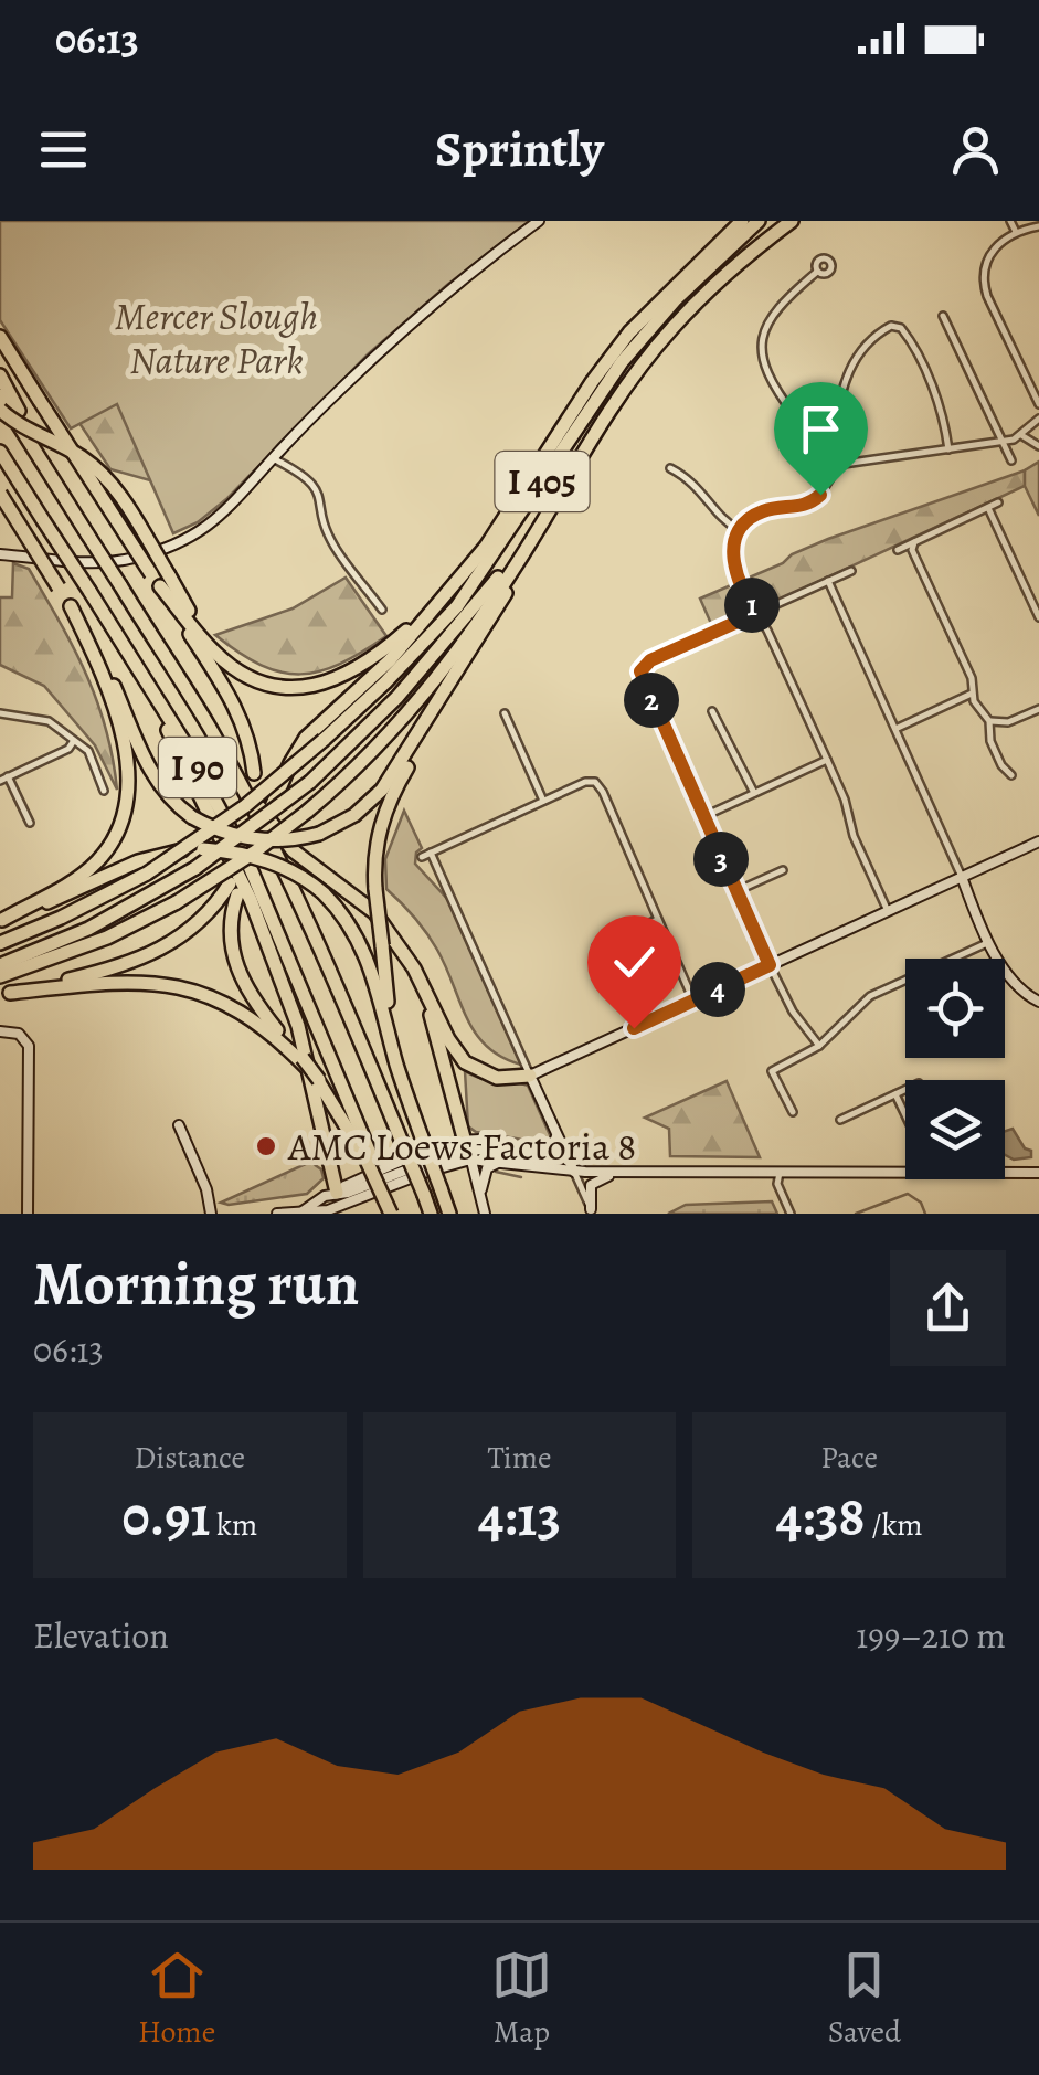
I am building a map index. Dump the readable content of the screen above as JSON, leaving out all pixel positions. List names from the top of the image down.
{
  "streets": {
    "highway": ["I 405", "I 90"]
  },
  "parks": ["Mercer Slough Nature Park"],
  "places": ["AMC Loews Factoria 8"],
  "page": {
    "status": "06:13",
    "header": "Sprintly",
    "pins": [
      "1",
      "2",
      "3",
      "4"
    ],
    "heading": ["Morning run", "06:13"],
    "stats": [
      ["Distance", "0.91 km"],
      ["Time", "4:13"],
      ["Pace", "4:38 /km"]
    ],
    "chart": ["Elevation", "199–210 m"],
    "tabs": ["Home", "Map", "Saved"]
  }
}
